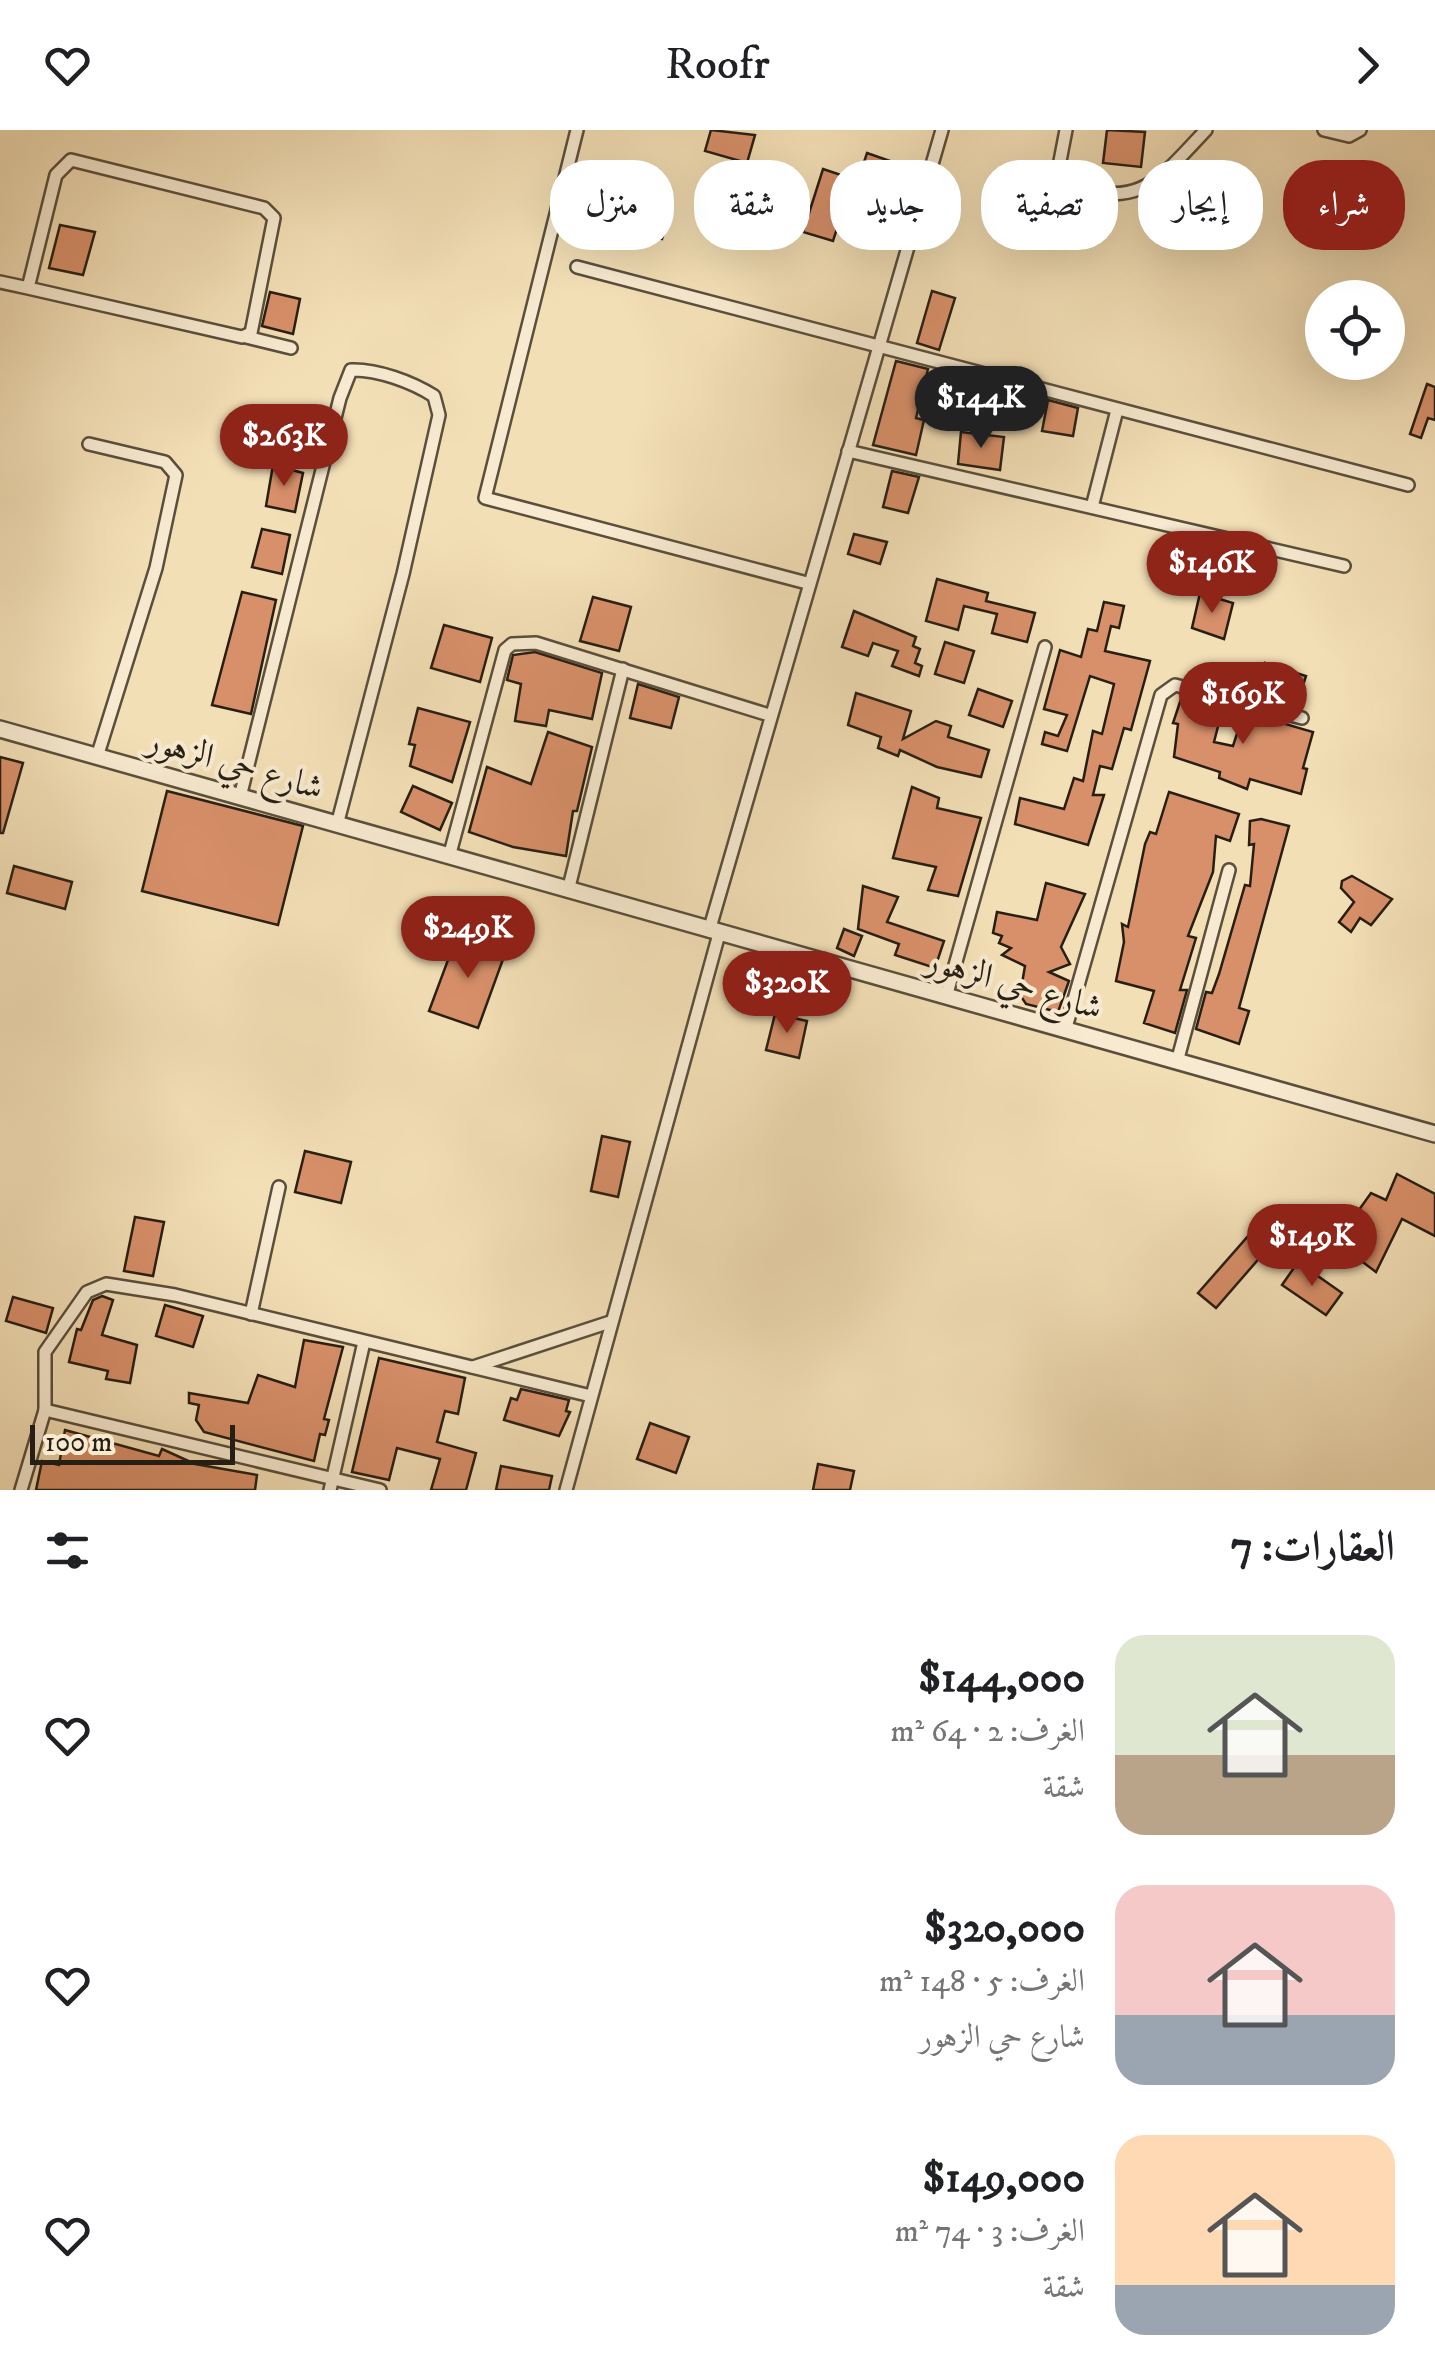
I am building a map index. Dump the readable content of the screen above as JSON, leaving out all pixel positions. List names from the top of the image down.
{
  "streets": {
    "street": ["شارع حي الزهور"]
  },
  "scale_bar": "100 m",
  "page": {
    "header": "Roofr",
    "chip": [
      "شراء",
      "إيجار",
      "تصفية",
      "جديد",
      "شقة",
      "منزل"
    ],
    "price": [
      "$144K",
      "$263K",
      "$146K",
      "$169K",
      "$249K",
      "$320K",
      "$149K"
    ],
    "scale": "100 m",
    "heading": "العقارات: 7",
    "list": [
      {
        "name": "$144,000",
        "note": "الغرف: 2 · 64 m² · شقة"
      },
      {
        "name": "$320,000",
        "note": "الغرف: 5 · 148 m² · شارع حي الزهور"
      },
      {
        "name": "$149,000",
        "note": "الغرف: 3 · 74 m² · شقة"
      }
    ]
  }
}
